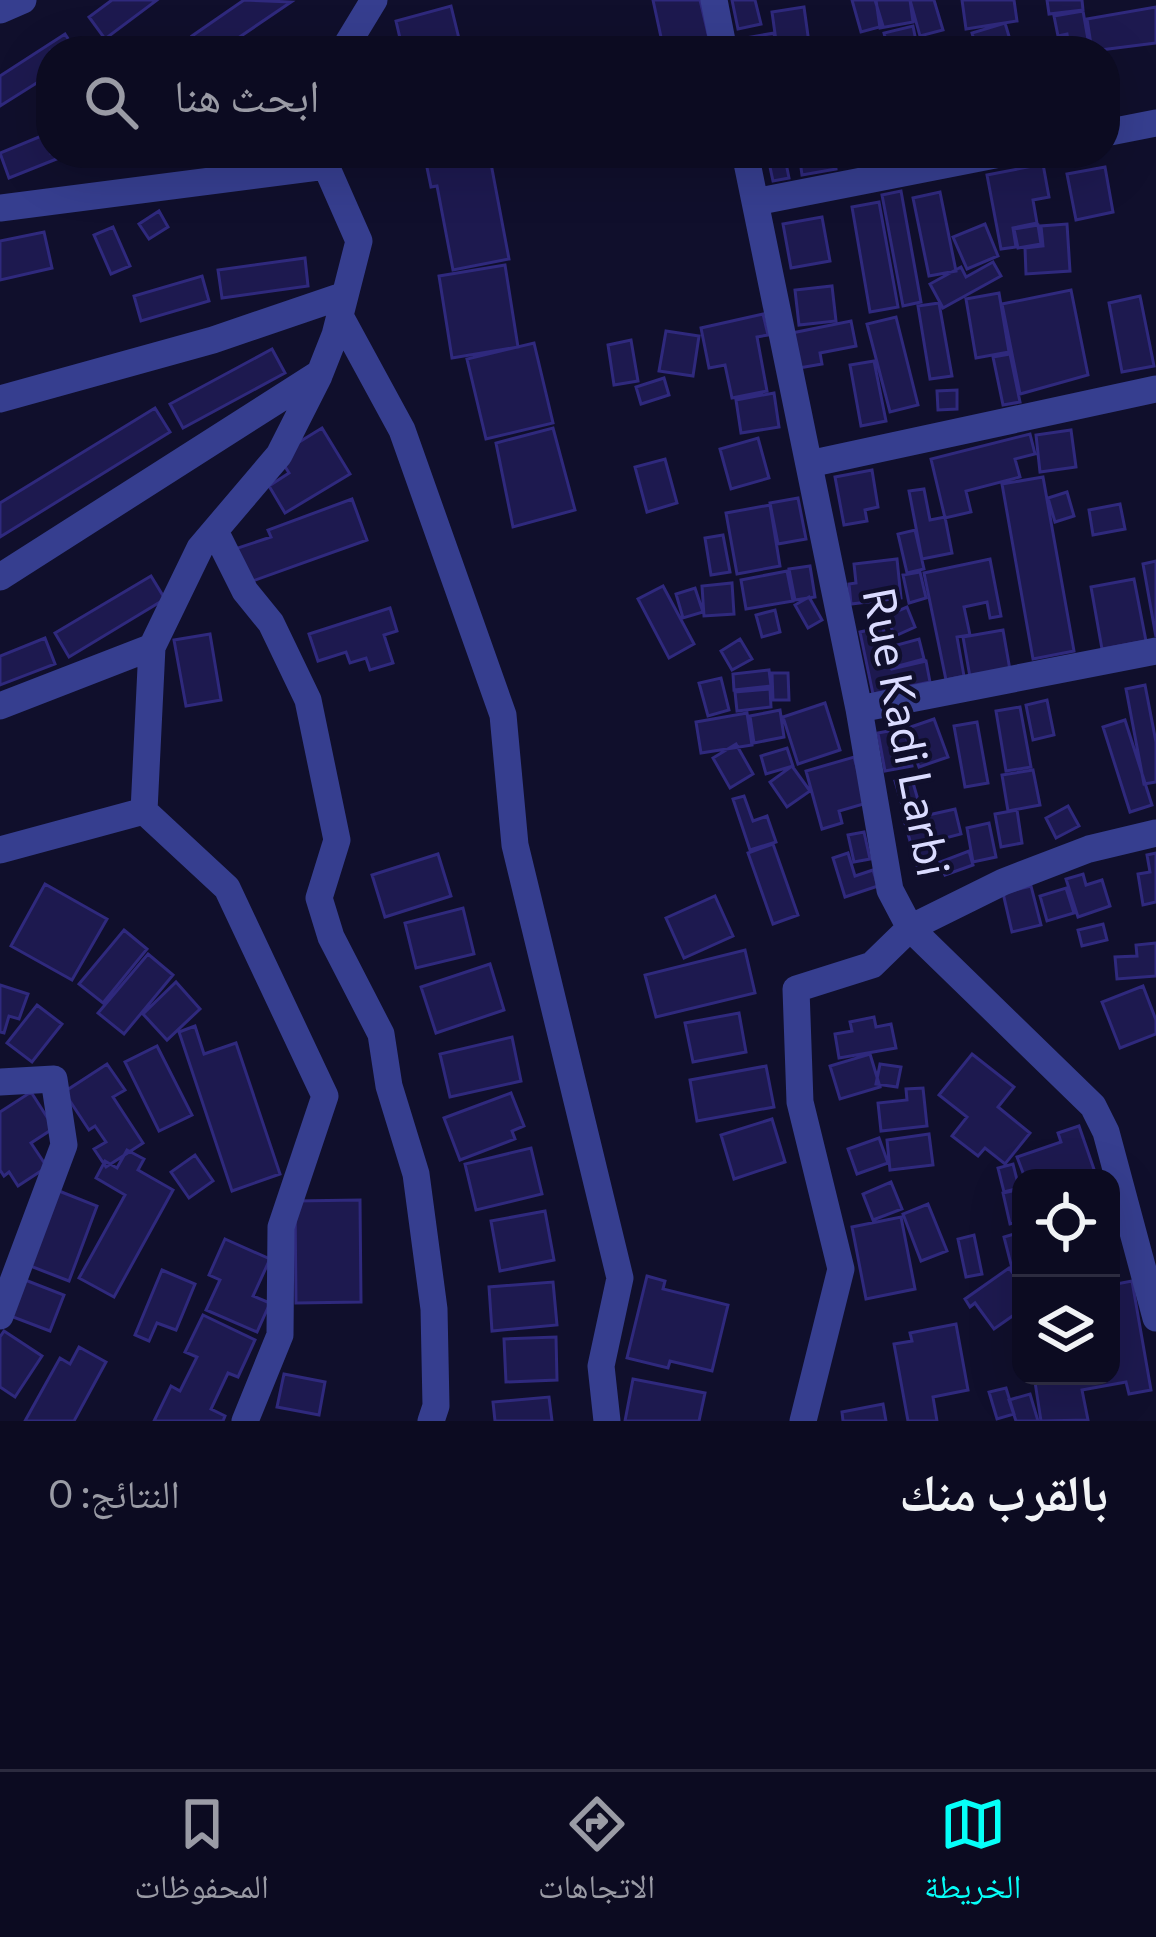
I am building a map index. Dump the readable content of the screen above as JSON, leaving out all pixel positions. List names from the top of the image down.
{
  "streets": {
    "street": ["Rue Kadi Larbi"]
  },
  "page": {
    "search": "ابحث هنا",
    "heading": ["بالقرب منك", "النتائج: 0"],
    "nav": ["الخريطة", "الاتجاهات", "المحفوظات"]
  }
}
